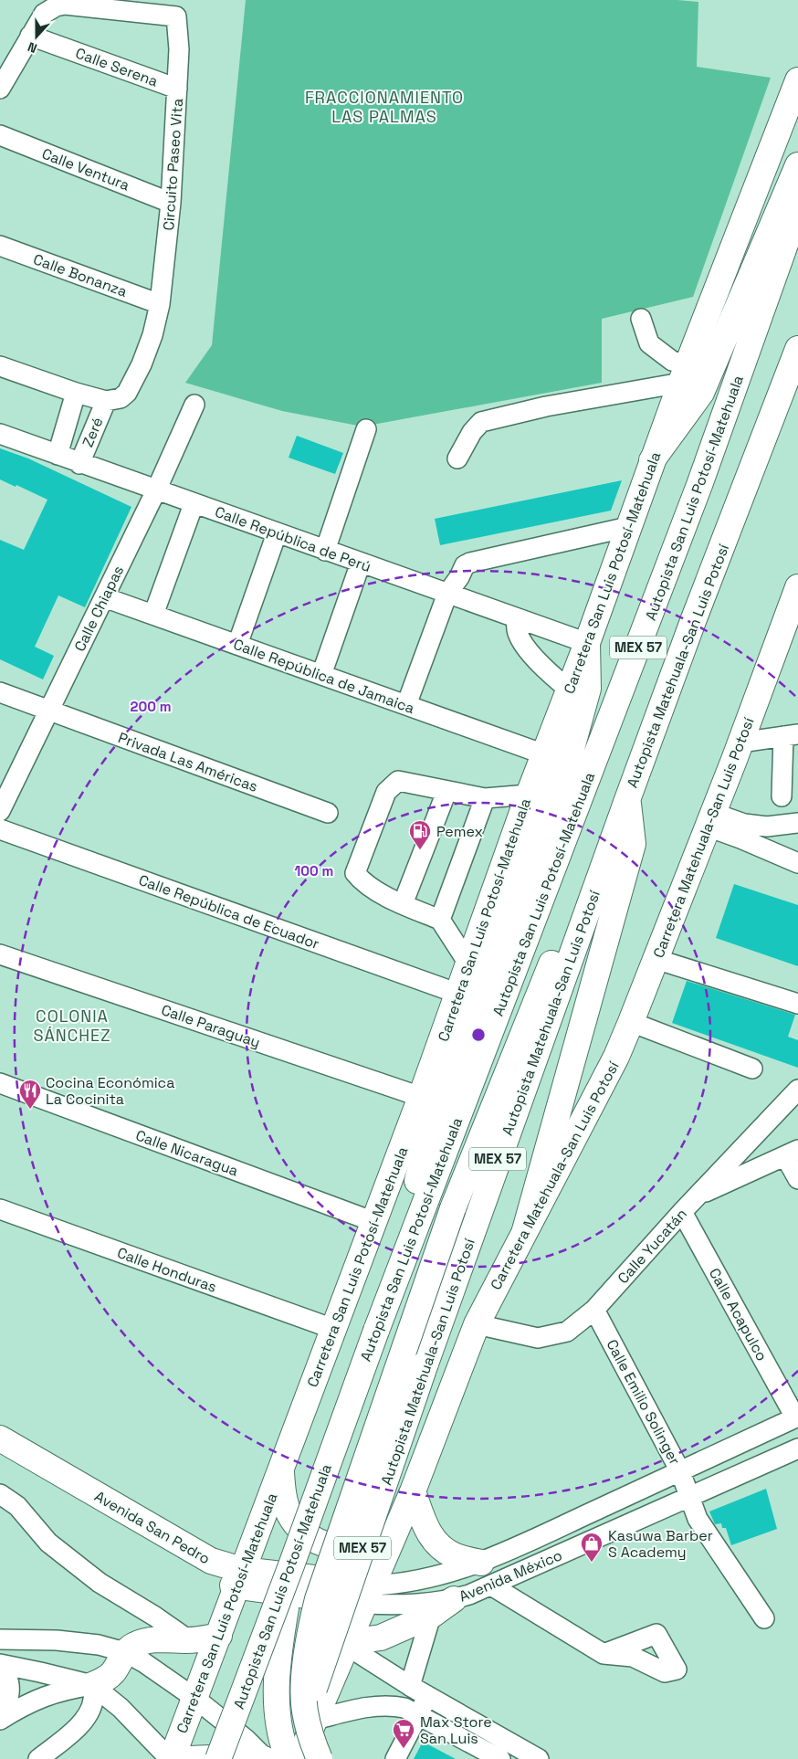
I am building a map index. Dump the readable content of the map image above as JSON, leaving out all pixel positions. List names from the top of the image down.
{
  "streets": {
    "main road": [
      "Autopista San Luis Potosí-Matehuala",
      "Carretera San Luis Potosí-Matehuala",
      "MEX 57",
      "Autopista Matehuala-San Luis Potosí",
      "Carretera Matehuala-San Luis Potosí",
      "Avenida San Pedro"
    ],
    "street": [
      "Calle Serena",
      "Circuito Paseo Vita",
      "Calle Ventura",
      "Calle Bonanza",
      "Zeré",
      "Calle República de Perú",
      "Calle Chiapas",
      "Calle República de Jamaica",
      "Privada Las Américas",
      "Calle República de Ecuador",
      "Calle Paraguay",
      "Calle Nicaragua",
      "Calle Yucatán",
      "Calle Honduras",
      "Calle Acapulco",
      "Calle Emilio Solinger",
      "Avenida México"
    ]
  },
  "crossings": [
    ["Calle Serena", "Circuito Paseo Vita"],
    ["Circuito Paseo Vita", "Calle Ventura"],
    ["Circuito Paseo Vita", "Calle Bonanza"],
    ["Circuito Paseo Vita", "Zeré"],
    ["Zeré", "Calle República de Perú"],
    ["Calle República de Perú", "Carretera San Luis Potosí-Matehuala"],
    ["Calle República de Perú", "Calle Chiapas"],
    ["Carretera San Luis Potosí-Matehuala", "Calle República de Jamaica"],
    ["Carretera San Luis Potosí-Matehuala", "Calle República de Ecuador"],
    ["Carretera San Luis Potosí-Matehuala", "Calle Paraguay"],
    ["Carretera San Luis Potosí-Matehuala", "Calle Nicaragua"],
    ["Carretera San Luis Potosí-Matehuala", "Calle Honduras"],
    ["Carretera San Luis Potosí-Matehuala", "Avenida San Pedro"],
    ["Calle Chiapas", "Calle República de Jamaica"],
    ["Calle Chiapas", "Privada Las Américas"],
    ["Autopista Matehuala-San Luis Potosí", "Carretera Matehuala-San Luis Potosí"],
    ["Carretera Matehuala-San Luis Potosí", "Calle Yucatán"],
    ["Carretera Matehuala-San Luis Potosí", "Avenida San Pedro"],
    ["Carretera Matehuala-San Luis Potosí", "Avenida México"],
    ["Calle Yucatán", "Calle Acapulco"],
    ["Calle Yucatán", "Calle Emilio Solinger"],
    ["Calle Acapulco", "Avenida México"],
    ["Calle Emilio Solinger", "Avenida México"],
    ["Avenida San Pedro", "Avenida México"]
  ],
  "districts": ["FRACCIONAMIENTO LAS PALMAS", "COLONIA SÁNCHEZ"],
  "places": {
    "fuel station": ["Pemex"],
    "restaurant": ["Cocina Económica La Cocinita"],
    "shop": ["Kasuwa Barber S Academy"],
    "supermarket": ["Max Store San Luis"]
  },
  "north": "bottom",
  "rings": ["200 m", "100 m"]
}
